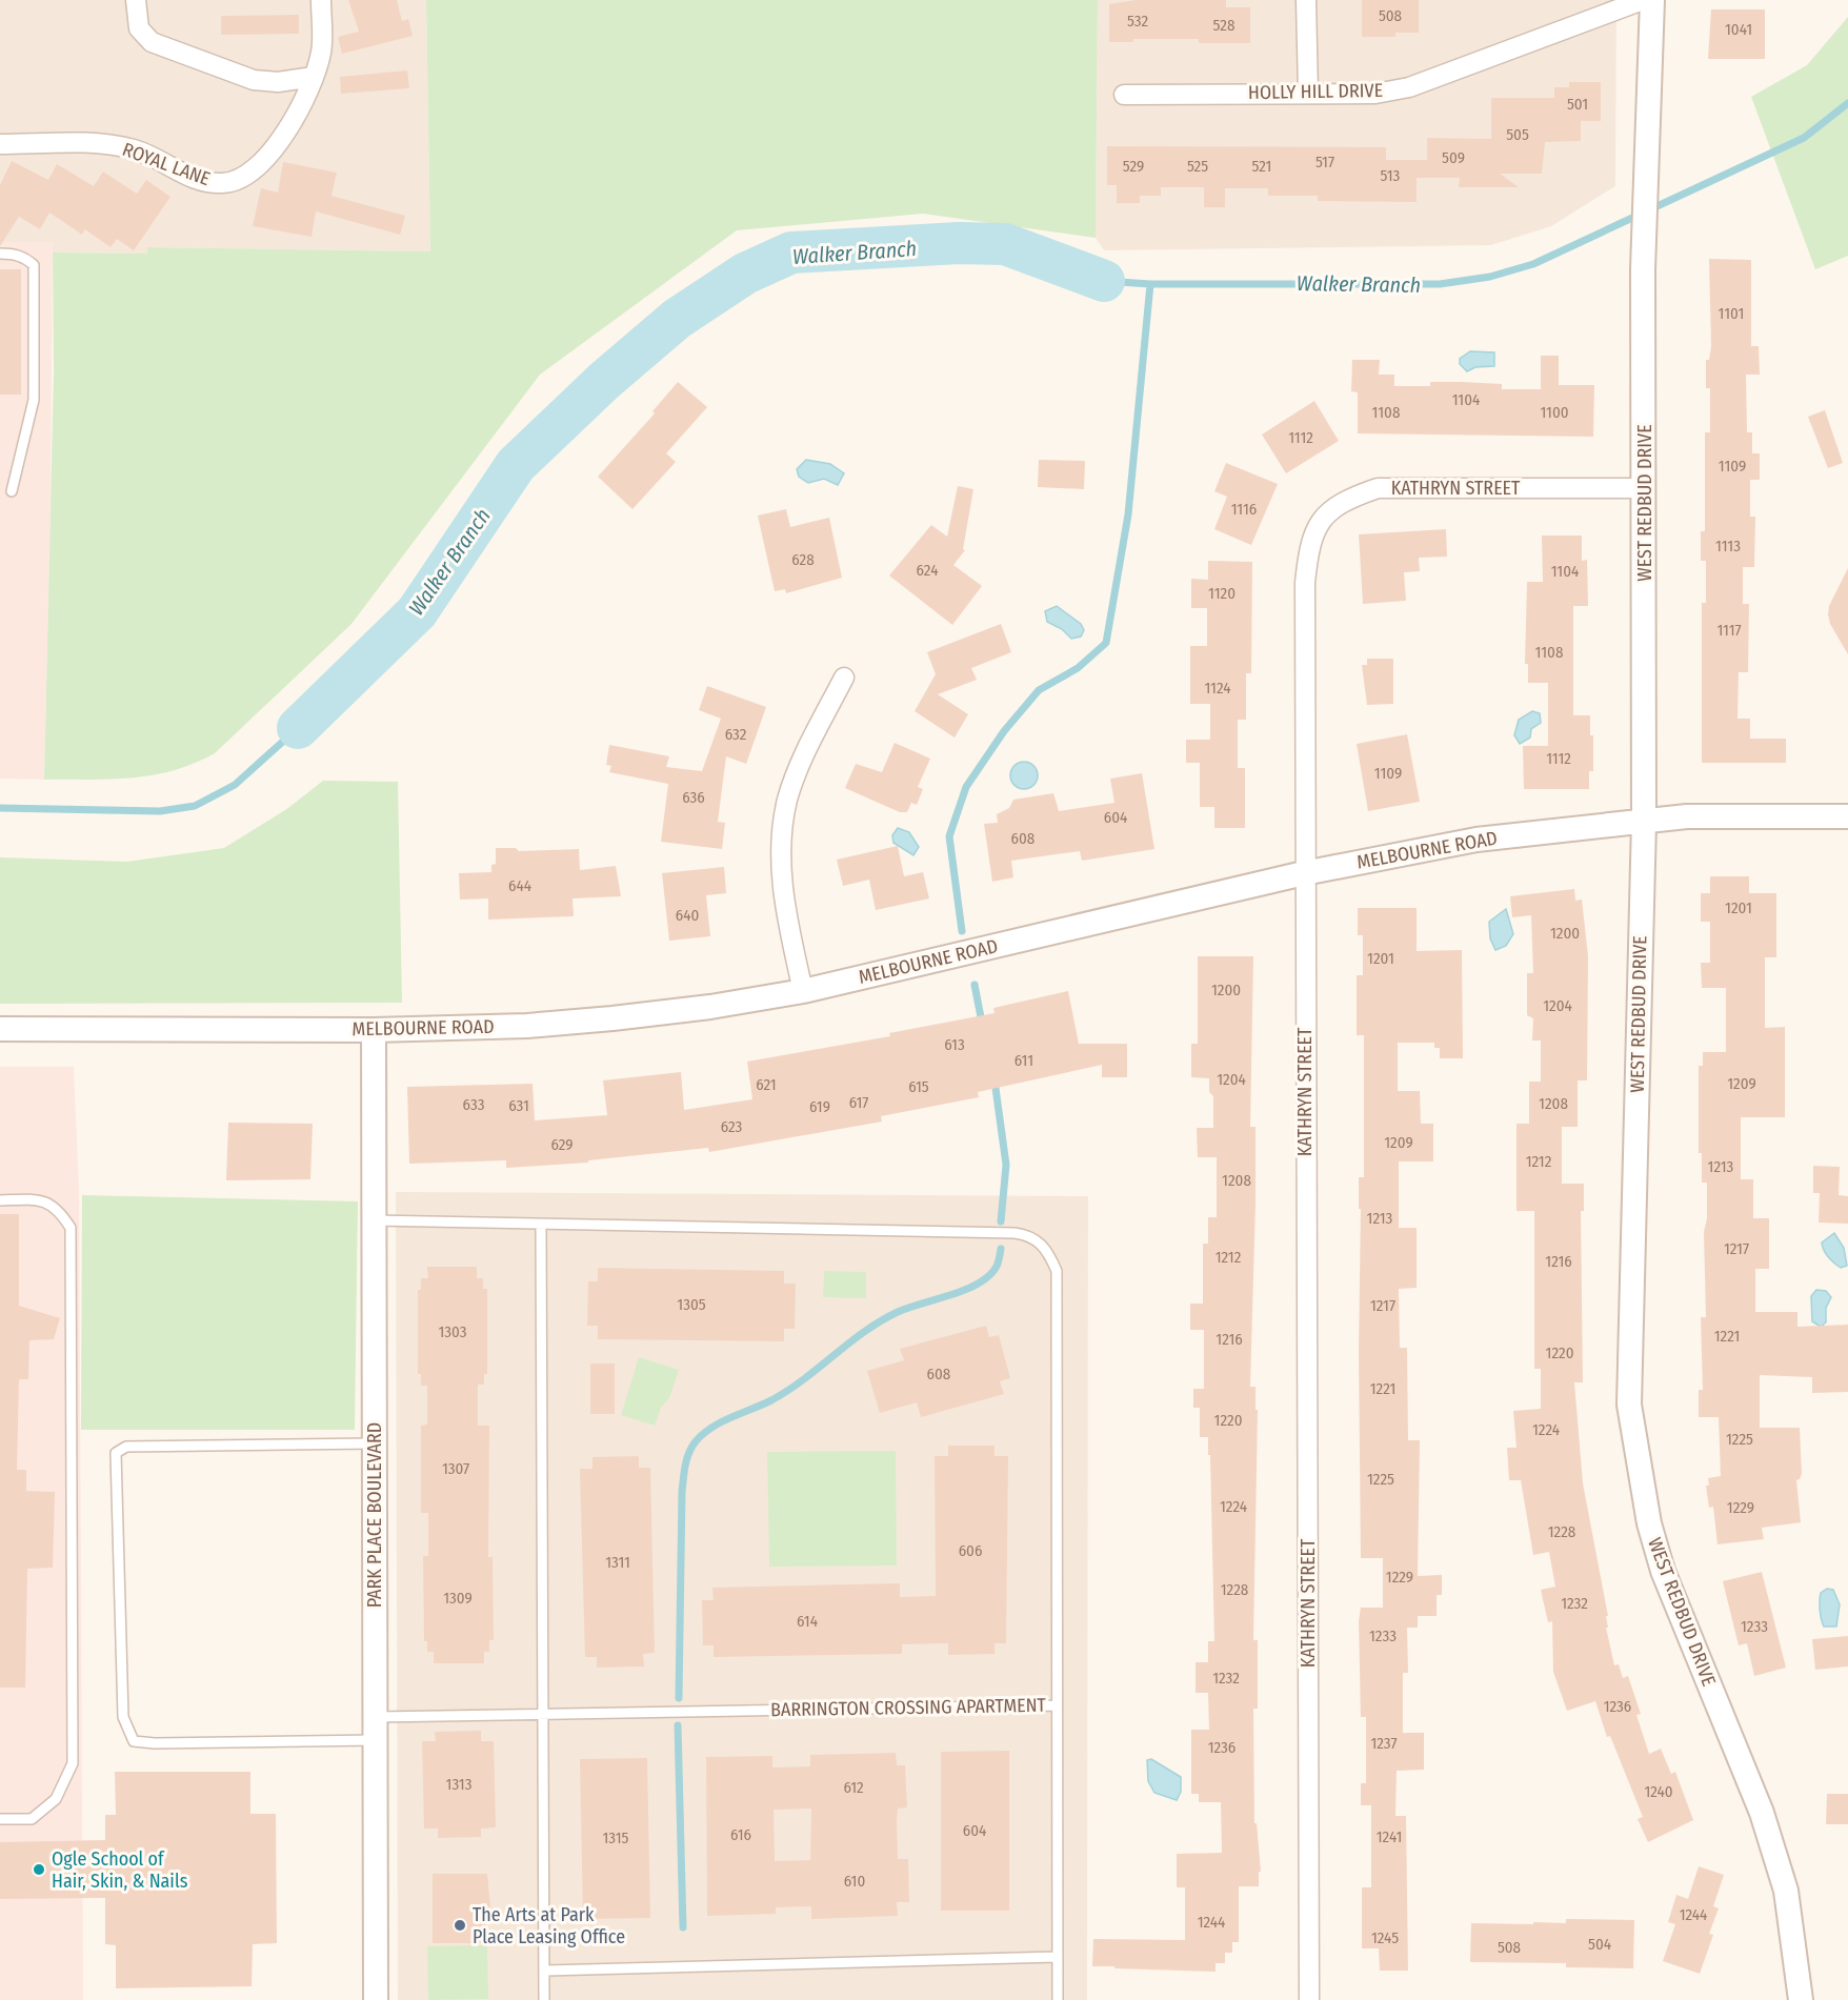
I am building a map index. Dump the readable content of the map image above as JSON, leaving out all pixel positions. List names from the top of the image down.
{
  "streets": {
    "street": [
      "HOLLY HILL DRIVE",
      "ROYAL LANE",
      "KATHRYN STREET",
      "WEST REDBUD DRIVE",
      "MELBOURNE ROAD",
      "PARK PLACE BOULEVARD"
    ],
    "lane": ["BARRINGTON CROSSING APARTMENT"]
  },
  "crossings": [
    ["KATHRYN STREET", "WEST REDBUD DRIVE"],
    ["KATHRYN STREET", "MELBOURNE ROAD"],
    ["WEST REDBUD DRIVE", "MELBOURNE ROAD"],
    ["MELBOURNE ROAD", "PARK PLACE BOULEVARD"],
    ["PARK PLACE BOULEVARD", "BARRINGTON CROSSING APARTMENT"]
  ],
  "water": ["Walker Branch"],
  "places": ["Ogle School of Hair, Skin, & Nails", "The Arts at Park Place Leasing Office"],
  "house_numbers": [
    "508",
    "532",
    "528",
    "1041",
    "501",
    "505",
    "509",
    "517",
    "529",
    "525",
    "521",
    "513",
    "1101",
    "1104",
    "1108",
    "1100",
    "1112",
    "1109",
    "1116",
    "1113",
    "628",
    "624",
    "1104",
    "1120",
    "1117",
    "1108",
    "1124",
    "632",
    "1112",
    "1109",
    "636",
    "604",
    "608",
    "644",
    "1201",
    "640",
    "1200",
    "1201",
    "1200",
    "1204",
    "613",
    "611",
    "1204",
    "1209",
    "621",
    "615",
    "617",
    "1208",
    "633",
    "631",
    "619",
    "623",
    "1209",
    "629",
    "1212",
    "1213",
    "1208",
    "1213",
    "1217",
    "1212",
    "1216",
    "1305",
    "1217",
    "1303",
    "1221",
    "1216",
    "1220",
    "608",
    "1221",
    "1220",
    "1224",
    "1225",
    "1307",
    "1225",
    "1224",
    "1229",
    "1228",
    "606",
    "1311",
    "1229",
    "1228",
    "1309",
    "1232",
    "614",
    "1233",
    "1233",
    "1232",
    "1236",
    "1237",
    "1236",
    "1313",
    "612",
    "1240",
    "604",
    "616",
    "1241",
    "1315",
    "610",
    "1244",
    "1244",
    "1245",
    "504",
    "508"
  ]
}
